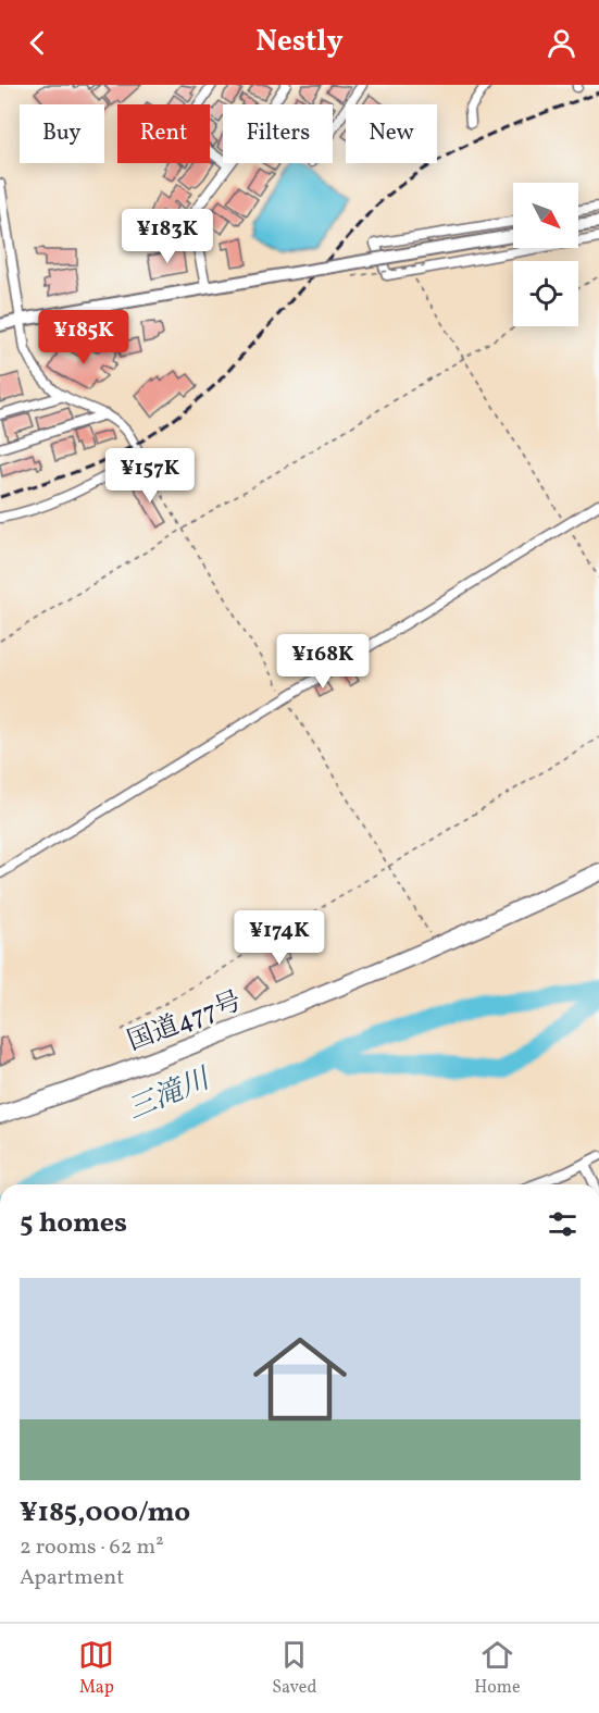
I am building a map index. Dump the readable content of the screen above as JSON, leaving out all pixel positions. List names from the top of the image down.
{
  "streets": {
    "highway": ["国道477号"]
  },
  "water": ["三滝川"],
  "north": "bottom right",
  "page": {
    "header": "Nestly",
    "chip": [
      "Buy",
      "Rent",
      "Filters",
      "New"
    ],
    "price": [
      "¥183K",
      "¥185K",
      "¥157K",
      "¥168K",
      "¥174K"
    ],
    "heading": "5 homes",
    "list": [
      {
        "name": "¥185,000/mo",
        "note": "2 rooms · 62 m² · Apartment"
      }
    ],
    "tabs": ["Map", "Saved", "Home"]
  }
}
